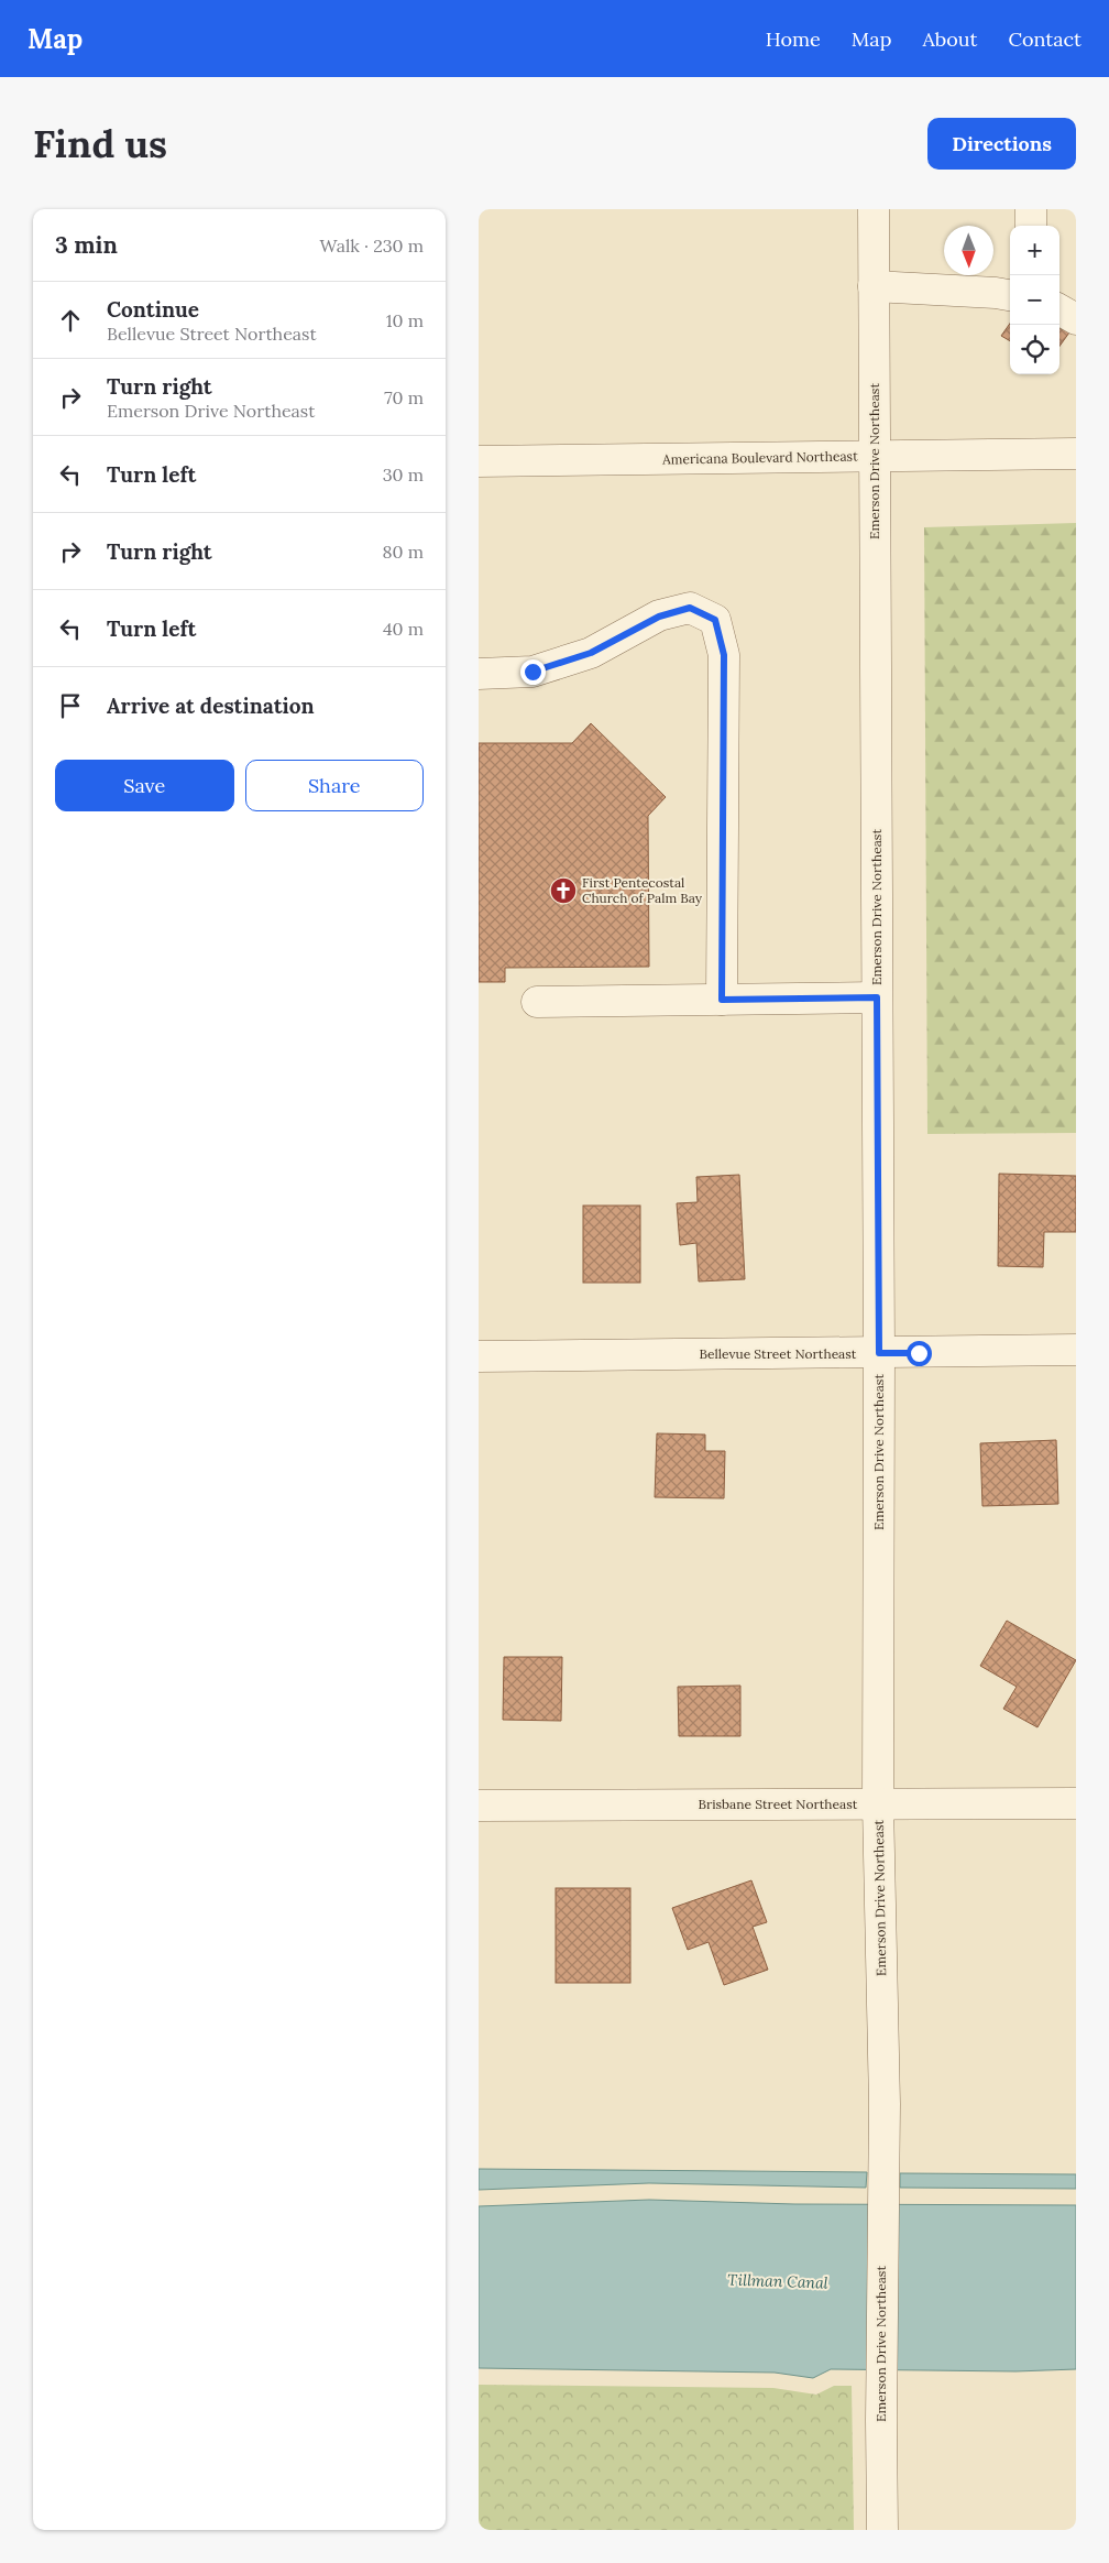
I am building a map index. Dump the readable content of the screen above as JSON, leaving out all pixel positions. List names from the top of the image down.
{
  "streets": {
    "street": [
      "Americana Boulevard Northeast",
      "Emerson Drive Northeast",
      "Bellevue Street Northeast",
      "Brisbane Street Northeast"
    ]
  },
  "crossings": [
    ["Americana Boulevard Northeast", "Emerson Drive Northeast"],
    ["Emerson Drive Northeast", "Bellevue Street Northeast"],
    ["Emerson Drive Northeast", "Brisbane Street Northeast"]
  ],
  "water": ["Tillman Canal"],
  "places": {
    "church": ["First Pentecostal Church of Palm Bay"]
  },
  "north": "bottom",
  "page": {
    "header": "Map",
    "nav": [
      "Home",
      "Map",
      "About",
      "Contact"
    ],
    "buttons": [
      "Directions",
      ["Save", "Share"]
    ],
    "title": "Find us",
    "heading": ["3 min", "Walk · 230 m"],
    "map_buttons": ["+", "−"],
    "list": [
      ["Continue", "Bellevue Street Northeast", "10 m"],
      ["Turn right", "Emerson Drive Northeast", "70 m"],
      ["Turn left", "30 m"],
      ["Turn right", "80 m"],
      ["Turn left", "40 m"],
      "Arrive at destination"
    ]
  }
}
